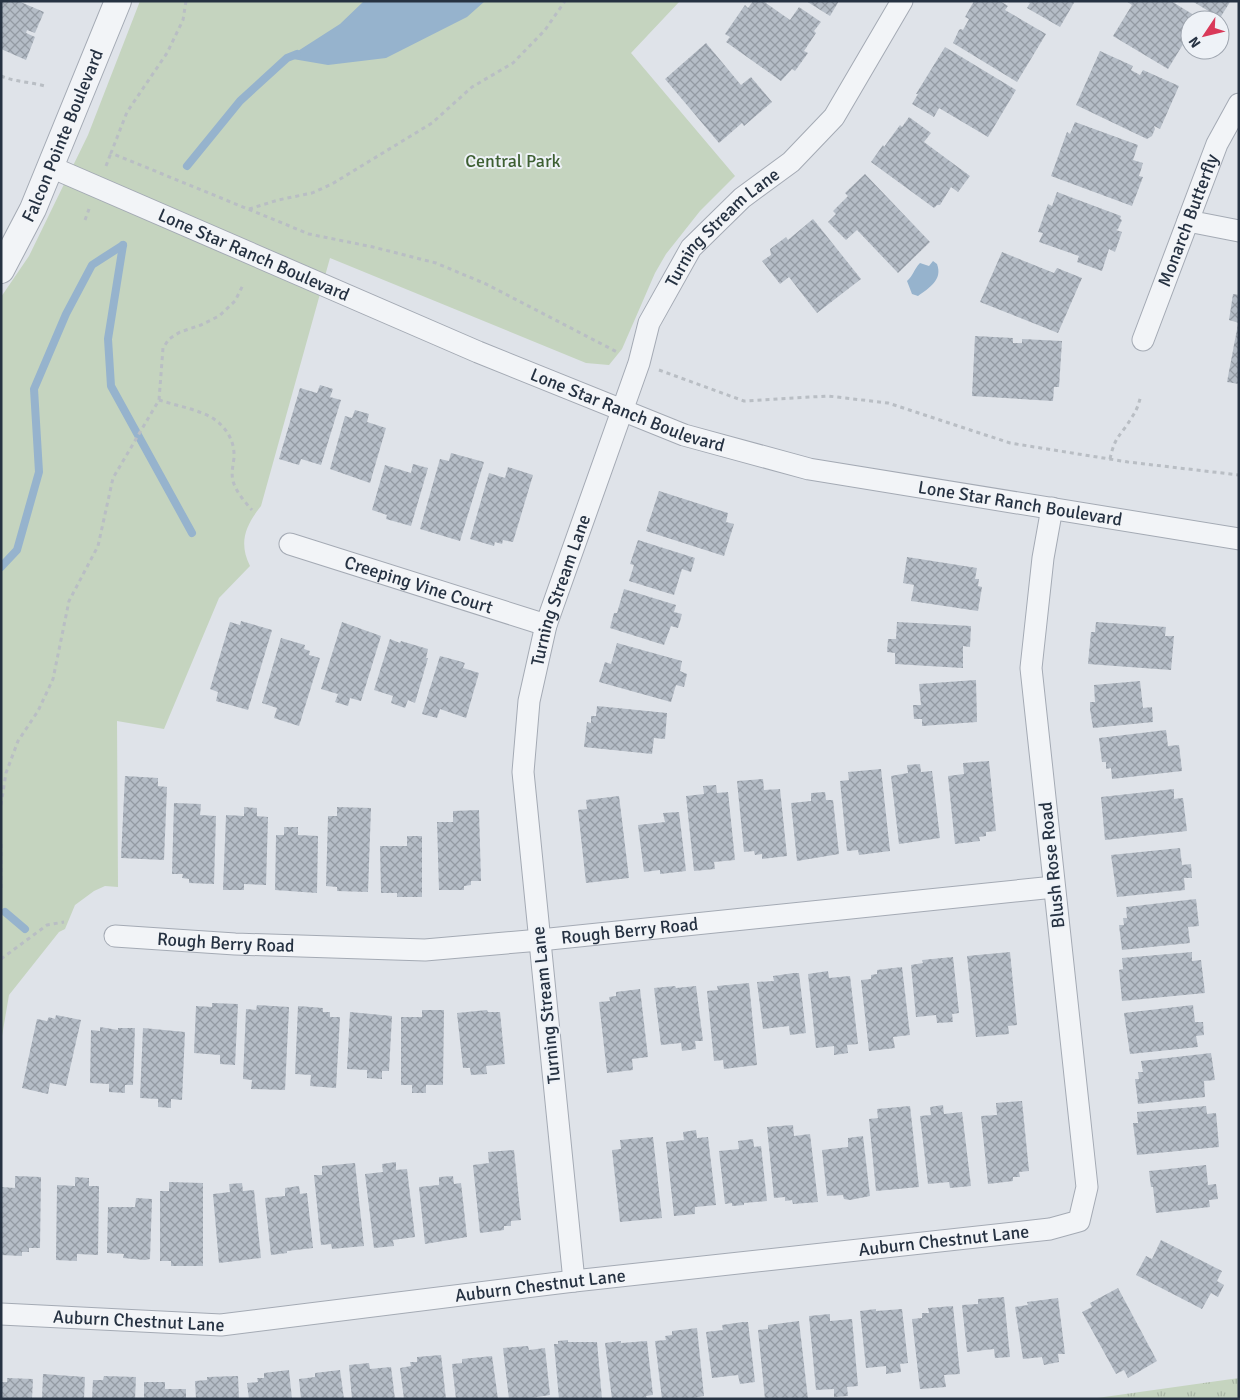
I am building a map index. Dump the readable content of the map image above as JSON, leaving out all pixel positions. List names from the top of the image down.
{
  "streets": {
    "street": [
      "Falcon Pointe Boulevard",
      "Monarch Butterfly",
      "Turning Stream Lane",
      "Lone Star Ranch Boulevard",
      "Creeping Vine Court",
      "Blush Rose Road",
      "Rough Berry Road",
      "Auburn Chestnut Lane"
    ]
  },
  "crossings": [
    ["Falcon Pointe Boulevard", "Lone Star Ranch Boulevard"],
    ["Turning Stream Lane", "Lone Star Ranch Boulevard"],
    ["Turning Stream Lane", "Creeping Vine Court"],
    ["Turning Stream Lane", "Rough Berry Road"],
    ["Turning Stream Lane", "Auburn Chestnut Lane"],
    ["Lone Star Ranch Boulevard", "Blush Rose Road"],
    ["Blush Rose Road", "Rough Berry Road"],
    ["Blush Rose Road", "Auburn Chestnut Lane"]
  ],
  "parks": ["Central Park"],
  "north": "bottom left"
}
